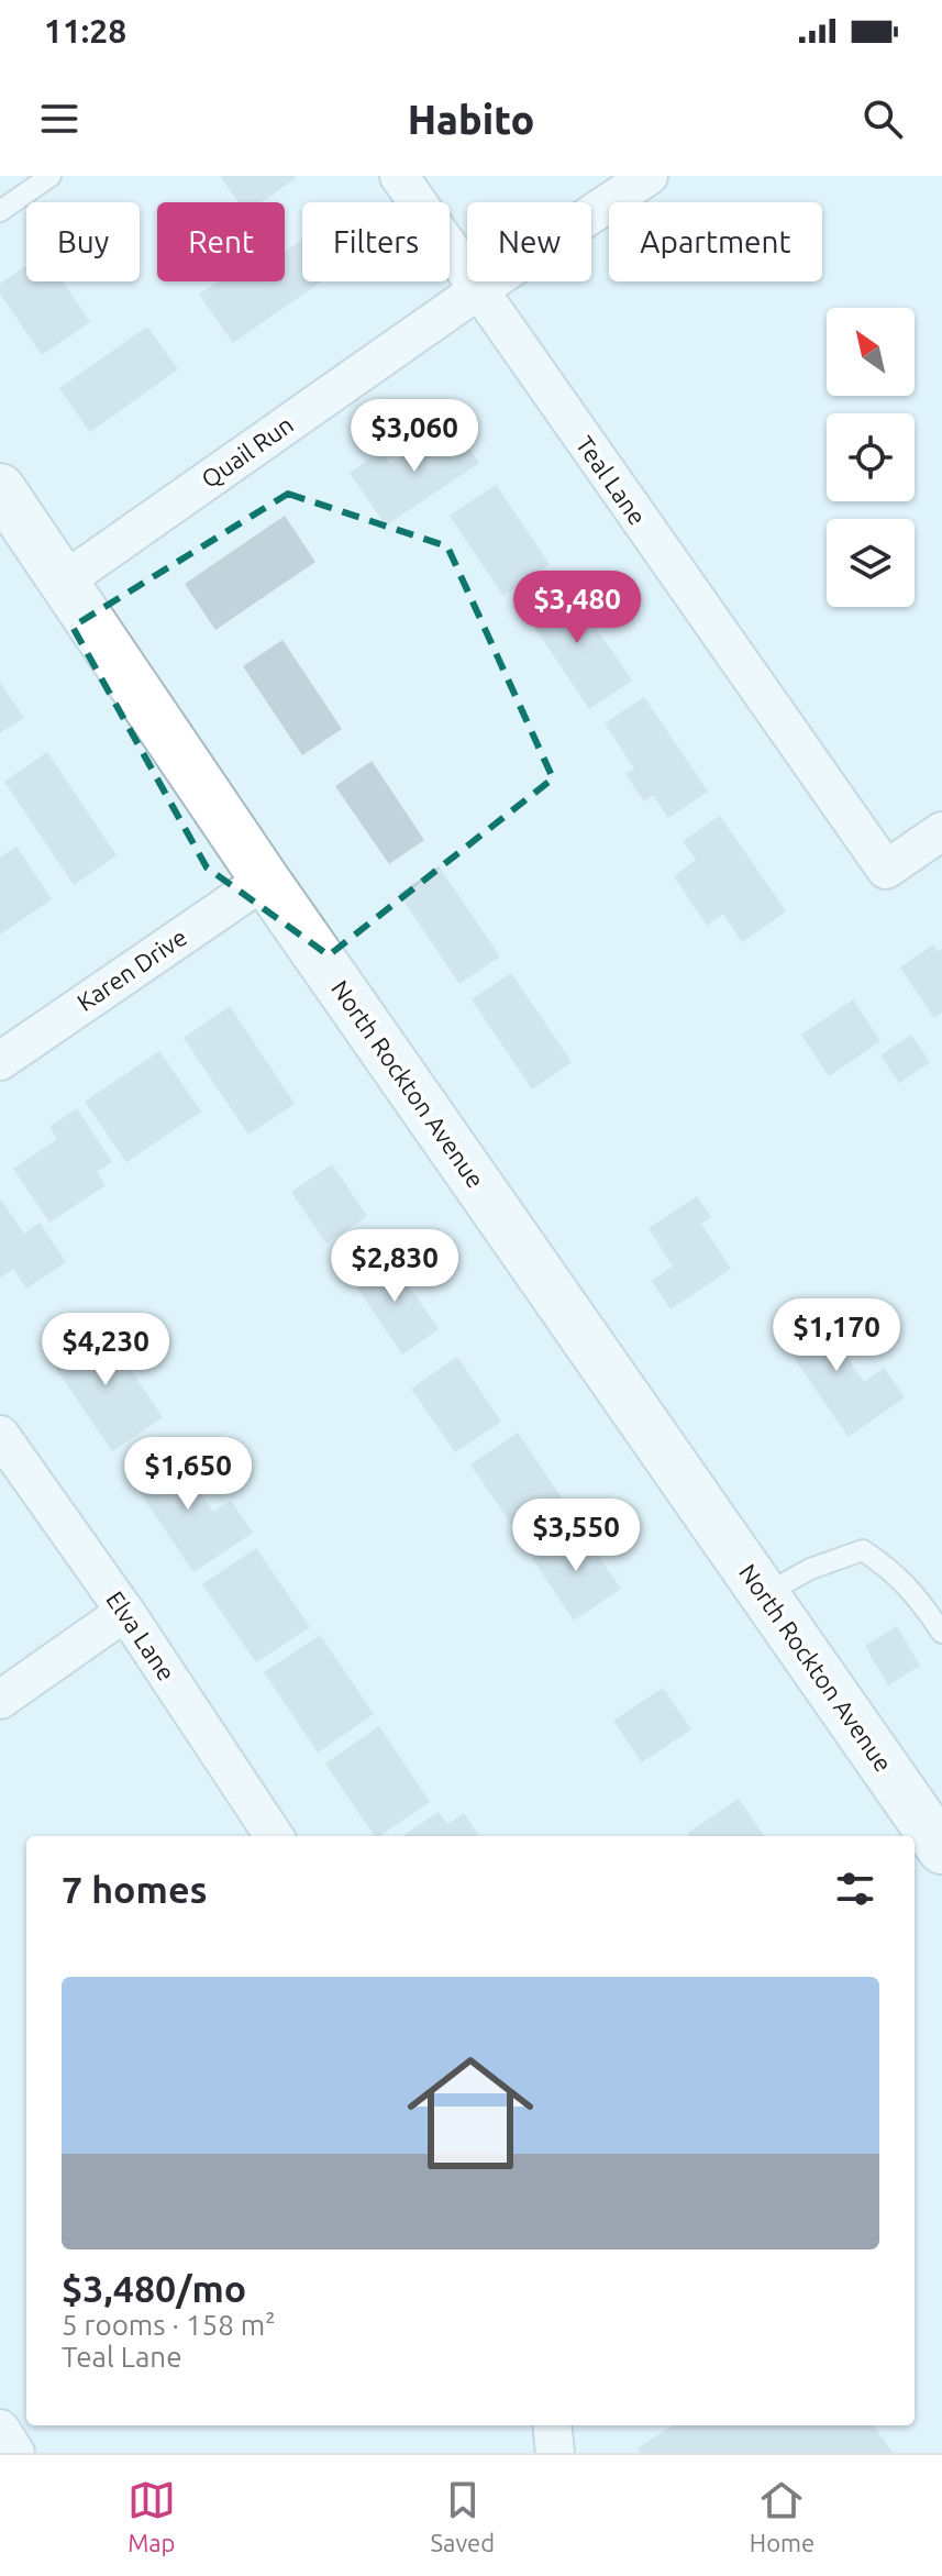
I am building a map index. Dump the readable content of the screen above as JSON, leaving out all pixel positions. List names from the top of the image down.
{
  "streets": {
    "main road": ["North Rockton Avenue"],
    "street": [
      "Quail Run",
      "Teal Lane",
      "Karen Drive",
      "Elva Lane"
    ]
  },
  "crossings": [
    ["Quail Run", "Teal Lane"],
    ["Quail Run", "North Rockton Avenue"],
    ["Karen Drive", "North Rockton Avenue"]
  ],
  "north": "top left",
  "page": {
    "status": "11:28",
    "header": "Habito",
    "chip": [
      "Buy",
      "Rent",
      "Filters",
      "New",
      "Apartment"
    ],
    "price": [
      "$3,060",
      "$3,480",
      "$2,830",
      "$1,170",
      "$4,230",
      "$1,650",
      "$3,550"
    ],
    "heading": "7 homes",
    "list": [
      {
        "name": "$3,480/mo",
        "note": "5 rooms · 158 m² · Teal Lane"
      }
    ],
    "tabs": ["Map", "Saved", "Home"]
  }
}
